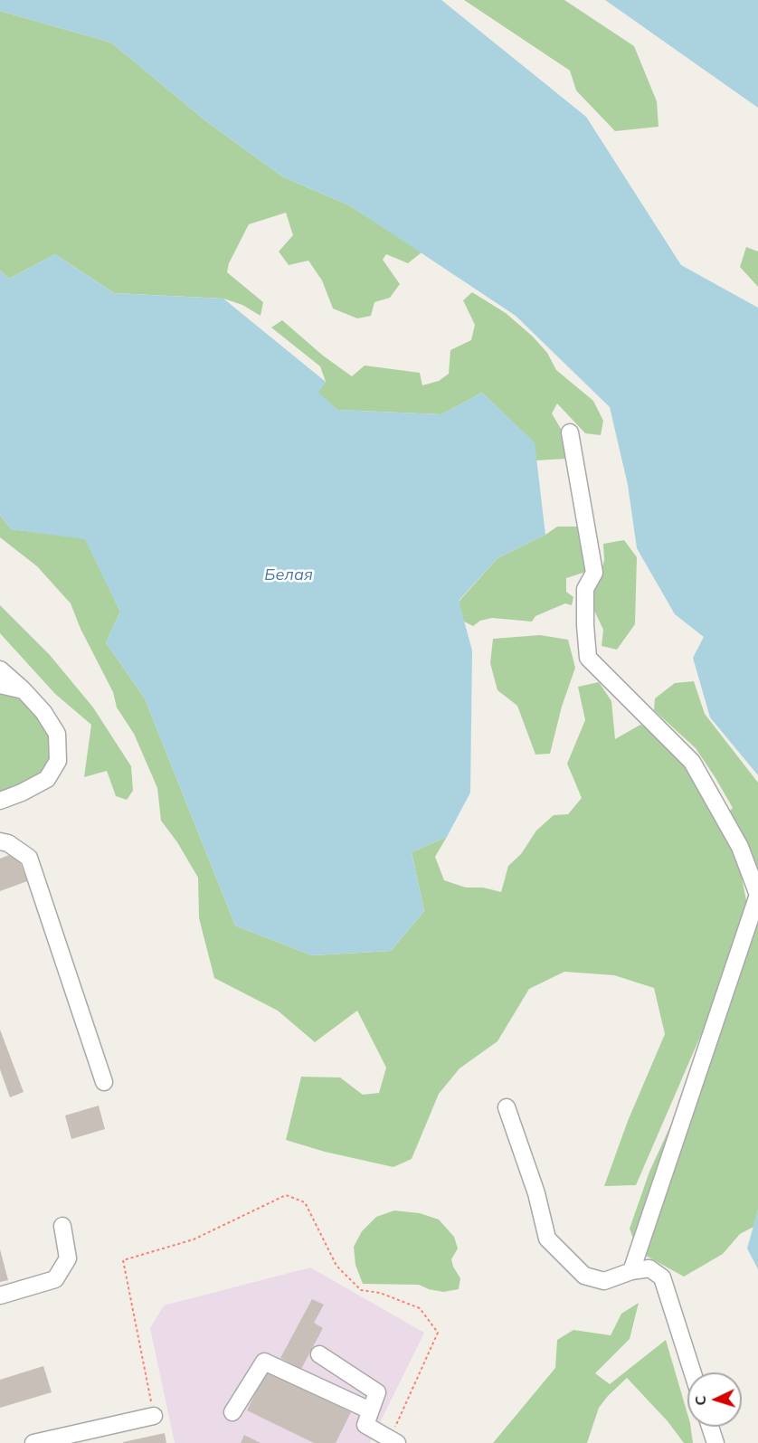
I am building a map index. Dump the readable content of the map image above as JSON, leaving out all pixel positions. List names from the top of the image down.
{
  "water": ["Белая"],
  "north": "left"
}
